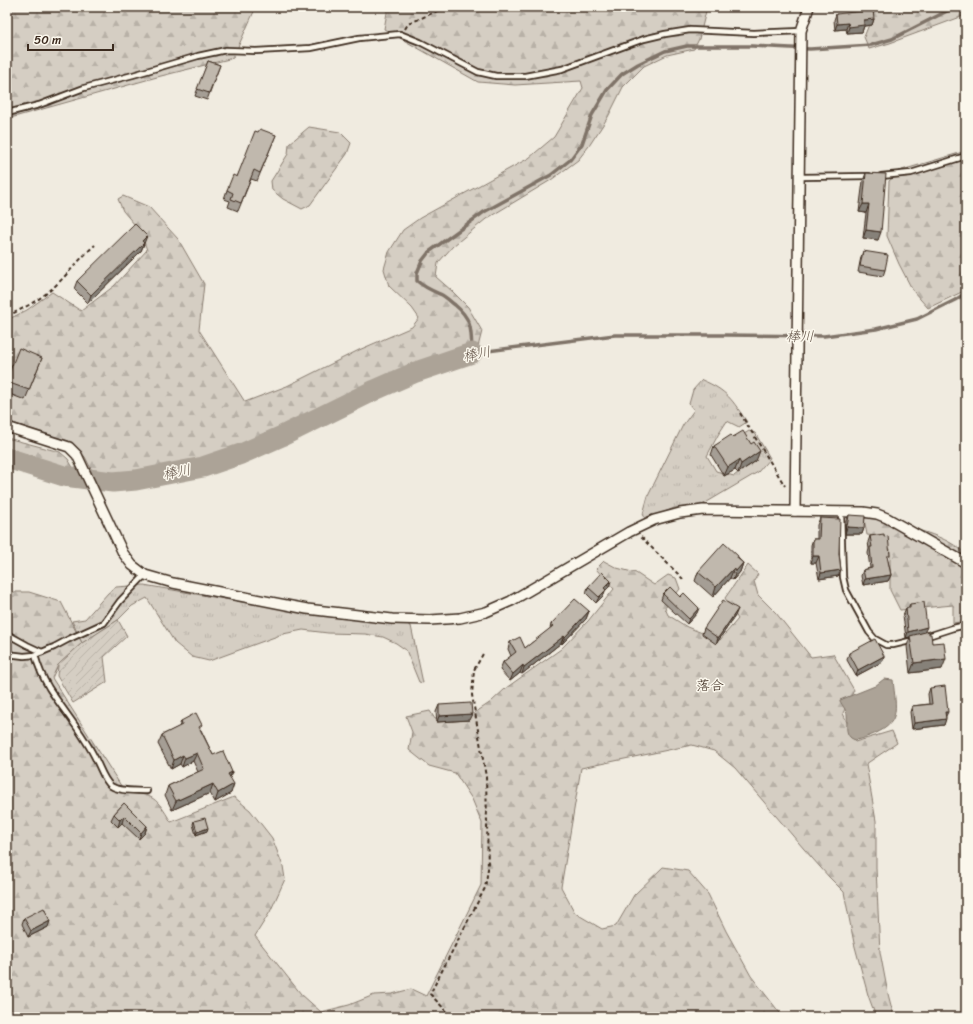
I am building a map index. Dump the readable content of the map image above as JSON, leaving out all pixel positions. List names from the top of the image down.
{
  "districts": ["落合"],
  "water": ["棒川"],
  "scale_bar": "50 m"
}
